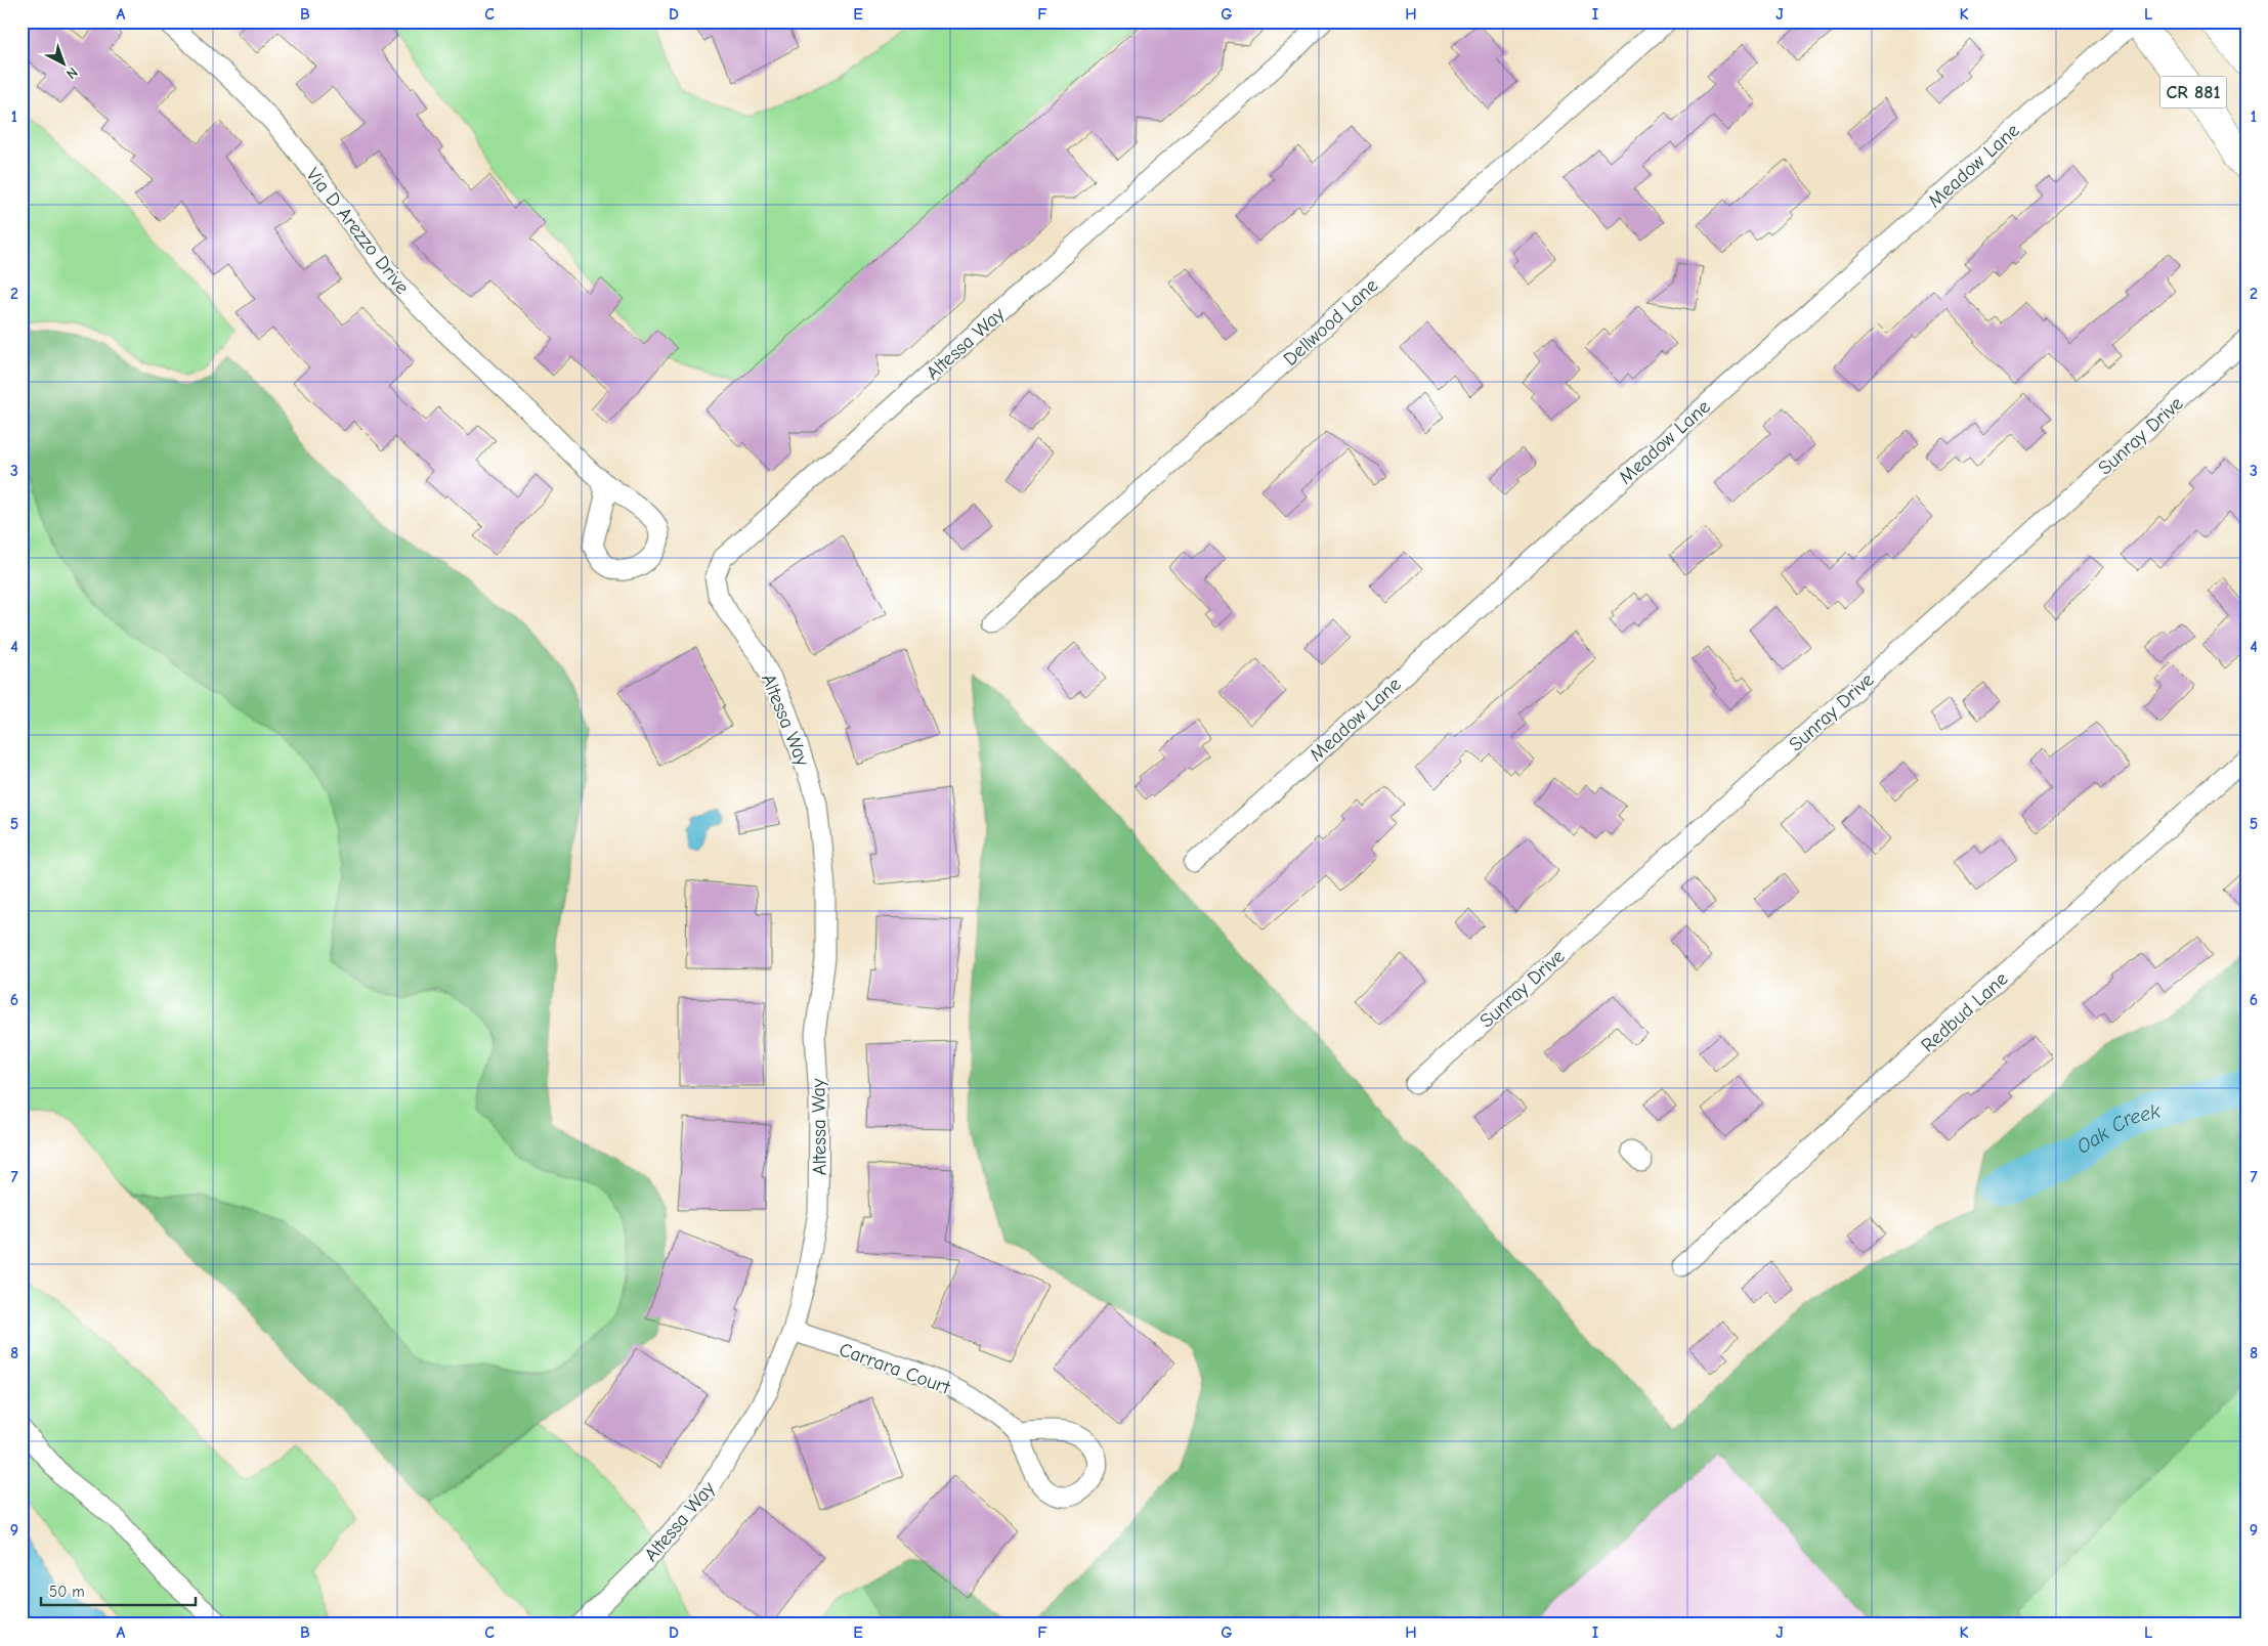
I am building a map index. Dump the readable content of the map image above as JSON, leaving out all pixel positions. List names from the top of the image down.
{
  "streets": {
    "main road": ["CR 881"],
    "street": [
      "Meadow Lane",
      "Via D Arezzo Drive",
      "Dellwood Lane",
      "Altessa Way",
      "Sunray Drive",
      "Redbud Lane",
      "Carrara Court"
    ]
  },
  "crossings": [
    ["CR 881", "Meadow Lane"],
    ["Altessa Way", "Carrara Court"]
  ],
  "water": ["Oak Creek"],
  "scale_bar": "50 m",
  "north": "bottom right",
  "grid": {
    "columns": [
      "A",
      "B",
      "C",
      "D",
      "E",
      "F",
      "G",
      "H",
      "I",
      "J",
      "K",
      "L"
    ],
    "rows": [
      "1",
      "2",
      "3",
      "4",
      "5",
      "6",
      "7",
      "8",
      "9"
    ]
  }
}
